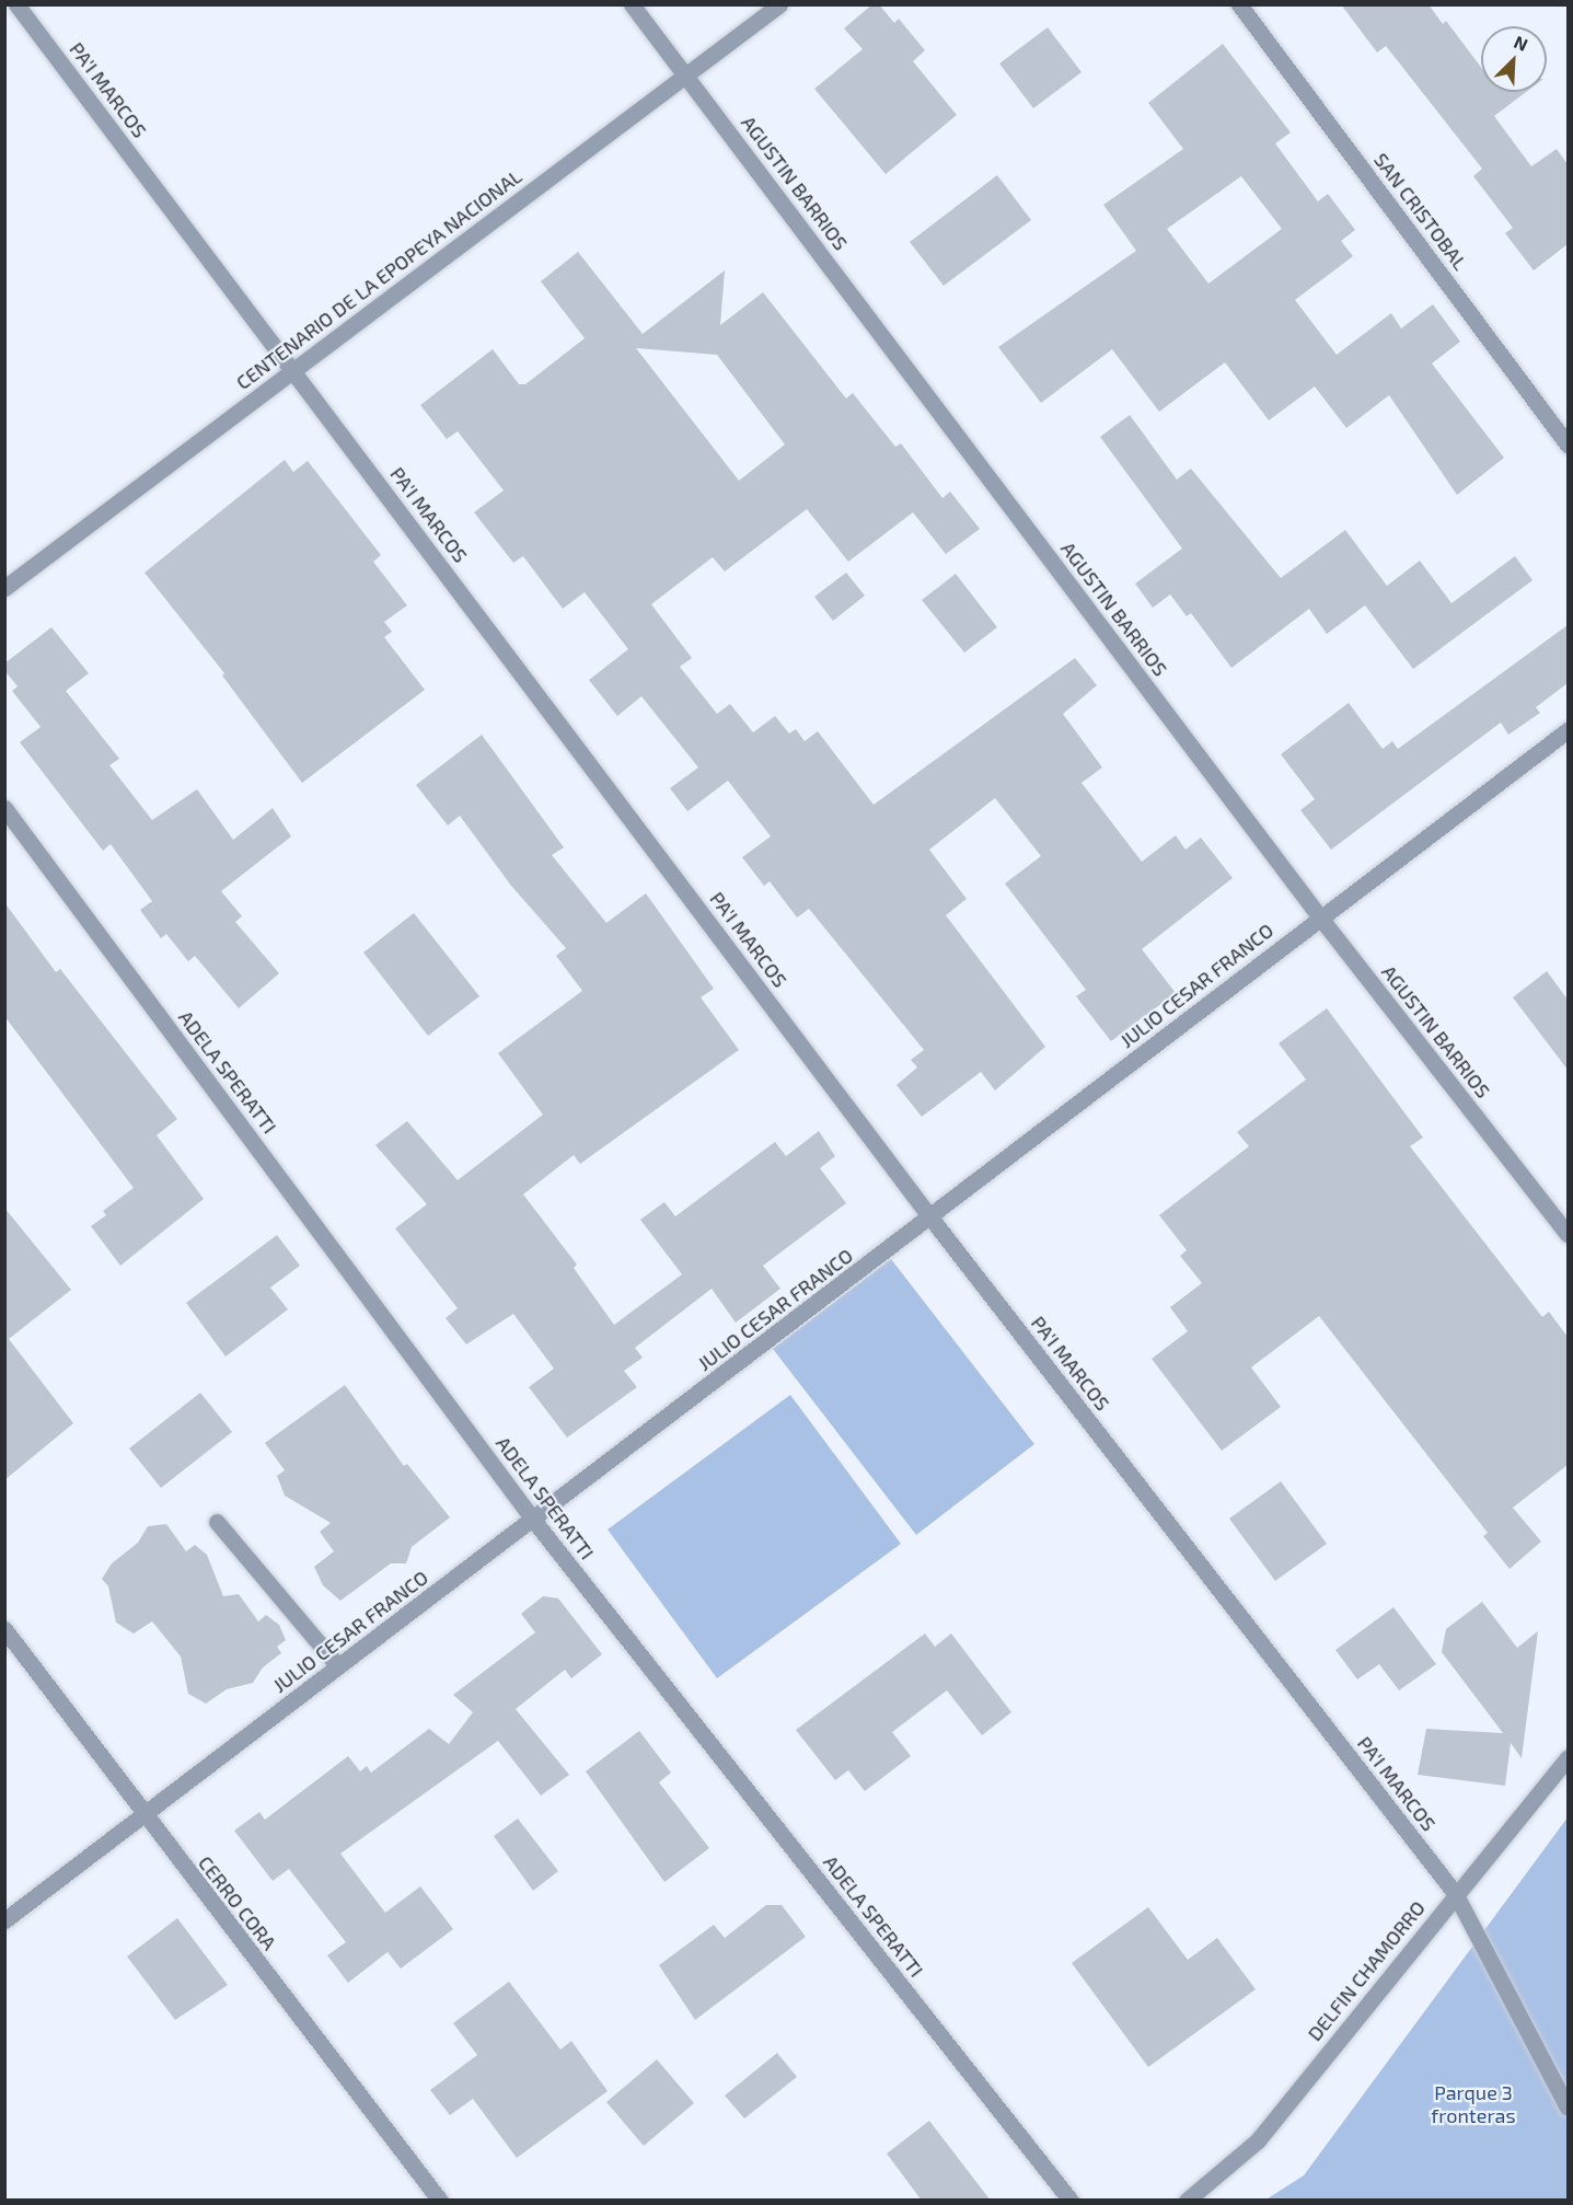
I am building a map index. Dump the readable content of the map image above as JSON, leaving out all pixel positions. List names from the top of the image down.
{
  "streets": {
    "street": [
      "PA'I MARCOS",
      "AGUSTIN BARRIOS",
      "SAN CRISTOBAL",
      "CENTENARIO DE LA EPOPEYA NACIONAL",
      "JULIO CESAR FRANCO",
      "ADELA SPERATTI",
      "CERRO CORA",
      "DELFIN CHAMORRO"
    ]
  },
  "crossings": [
    ["PA'I MARCOS", "CENTENARIO DE LA EPOPEYA NACIONAL"],
    ["PA'I MARCOS", "JULIO CESAR FRANCO"],
    ["PA'I MARCOS", "DELFIN CHAMORRO"],
    ["AGUSTIN BARRIOS", "CENTENARIO DE LA EPOPEYA NACIONAL"],
    ["AGUSTIN BARRIOS", "JULIO CESAR FRANCO"],
    ["JULIO CESAR FRANCO", "ADELA SPERATTI"],
    ["JULIO CESAR FRANCO", "CERRO CORA"]
  ],
  "parks": ["Parque 3 fronteras"],
  "north": "top right"
}
